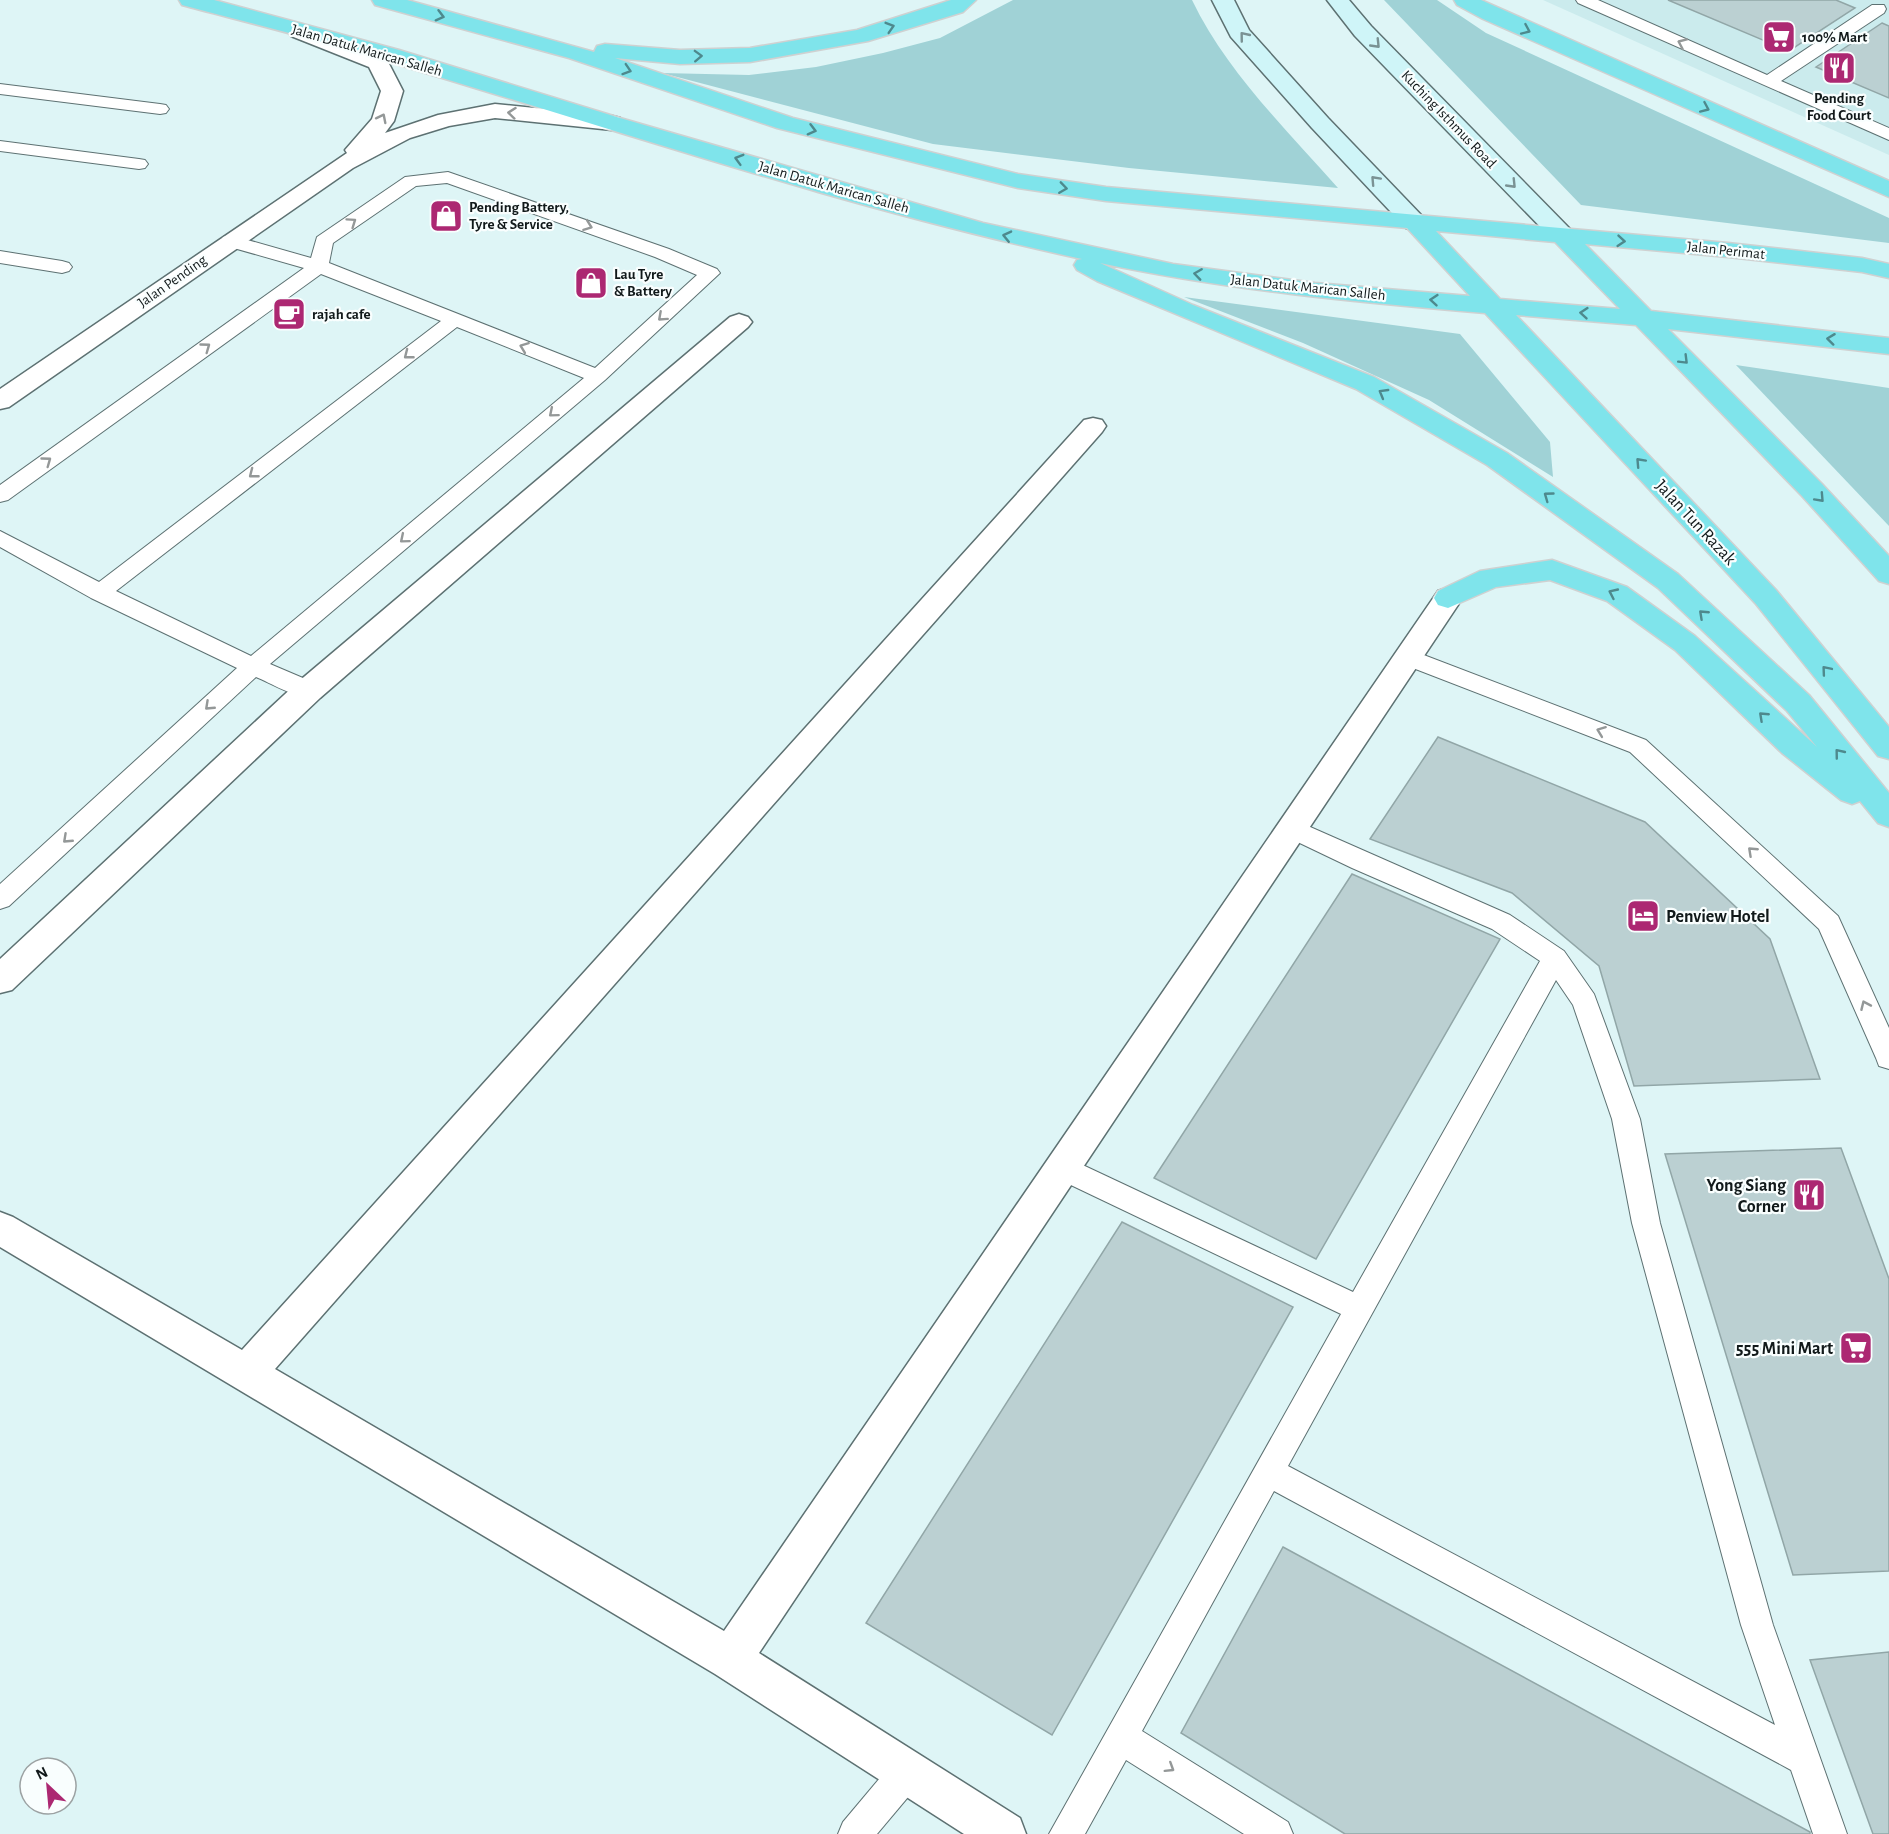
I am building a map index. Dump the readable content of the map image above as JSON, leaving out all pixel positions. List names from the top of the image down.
{
  "streets": {
    "highway": ["Jalan Datuk Marican Salleh", "Jalan Perimat", "Jalan Tun Razak"],
    "main road": ["Kuching Isthmus Road"],
    "street": ["Jalan Pending"]
  },
  "crossings": [
    ["Jalan Datuk Marican Salleh", "Jalan Tun Razak"],
    ["Kuching Isthmus Road", "Jalan Perimat"],
    ["Jalan Perimat", "Jalan Tun Razak"]
  ],
  "places": {
    "supermarket": ["100% Mart", "555 Mini Mart"],
    "restaurant": ["Pending Food Court", "Yong Siang Corner"],
    "shop": ["Pending Battery, Tyre & Service", "Lau Tyre & Battery"],
    "cafe": ["rajah cafe"],
    "hotel": ["Penview Hotel"]
  },
  "north": "top left"
}
